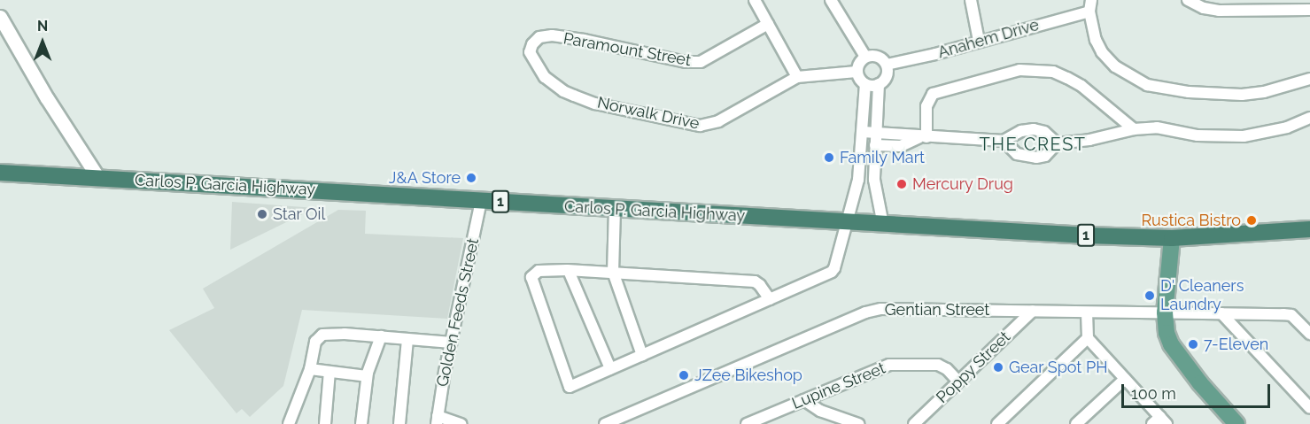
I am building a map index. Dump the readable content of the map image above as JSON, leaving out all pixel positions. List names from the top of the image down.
{
  "streets": {
    "highway": ["Carlos P. Garcia Highway", "1"],
    "street": [
      "Anahem Drive",
      "Paramount Street",
      "Norwalk Drive",
      "Gentian Street",
      "Golden Feeds Street",
      "Poppy Street",
      "Lupine Street"
    ]
  },
  "crossings": [
    ["Anahem Drive", "Norwalk Drive"],
    ["Paramount Street", "Norwalk Drive"],
    ["Carlos P. Garcia Highway", "Golden Feeds Street"],
    ["Gentian Street", "Poppy Street"],
    ["Poppy Street", "Lupine Street"]
  ],
  "districts": ["THE CREST"],
  "places": [
    "Family Mart",
    "J&A Store",
    "Mercury Drug",
    "Star Oil",
    "Rustica Bistro",
    "D' Cleaners Laundry",
    "7-Eleven",
    "Gear Spot PH",
    "JZee Bikeshop"
  ],
  "scale_bar": "100 m",
  "north": "top"
}
